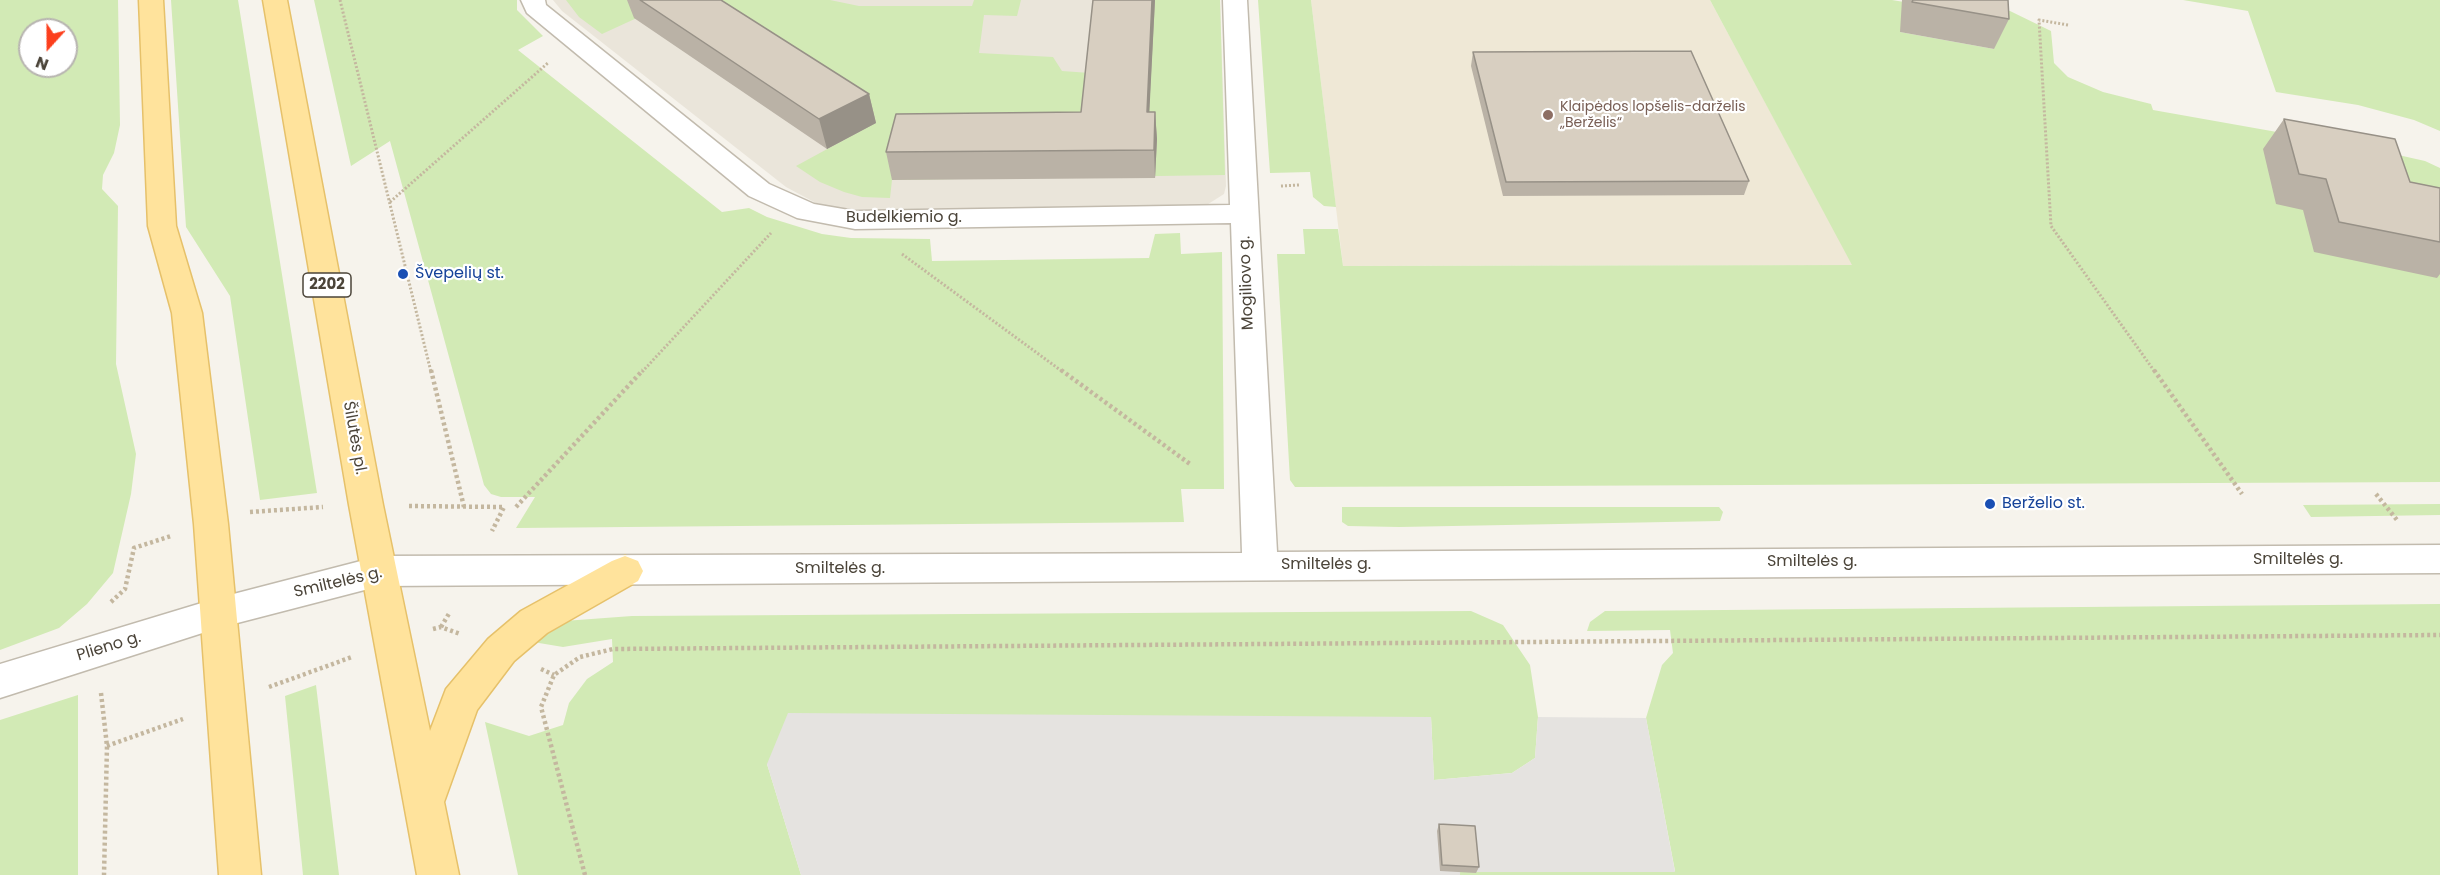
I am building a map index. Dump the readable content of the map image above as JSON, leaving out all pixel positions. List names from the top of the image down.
{
  "streets": {
    "main road": ["2202", "Šilutės pl."],
    "street": [
      "Budelkiemio g.",
      "Mogiliovo g.",
      "Smiltelės g.",
      "Plieno g."
    ]
  },
  "crossings": [
    ["Budelkiemio g.", "Mogiliovo g."],
    ["Mogiliovo g.", "Smiltelės g."],
    ["Šilutės pl.", "Smiltelės g."],
    ["Smiltelės g.", "Plieno g."]
  ],
  "places": ["Klaipėdos lopšelis-darželis „Berželis“", "Švepelių st.", "Berželio st."],
  "north": "bottom"
}
